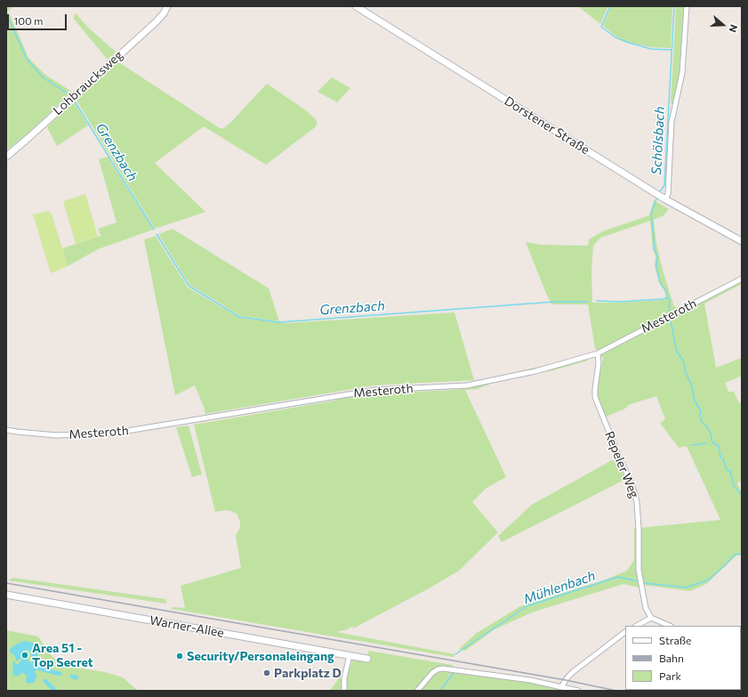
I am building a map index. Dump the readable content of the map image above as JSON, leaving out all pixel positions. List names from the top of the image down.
{
  "streets": {
    "street": [
      "Lohbraucksweg",
      "Dorstener Straße",
      "Mesteroth",
      "Repeler Weg",
      "Warner-Allee"
    ]
  },
  "crossings": [
    ["Mesteroth", "Repeler Weg"]
  ],
  "water": ["Schölsbach", "Grenzbach", "Mühlenbach"],
  "places": ["Area 51 - Top Secret", "Security/Personaleingang", "Parkplatz D"],
  "legend": ["Straße", "Bahn", "Park"],
  "scale_bar": "100 m",
  "north": "right"
}
